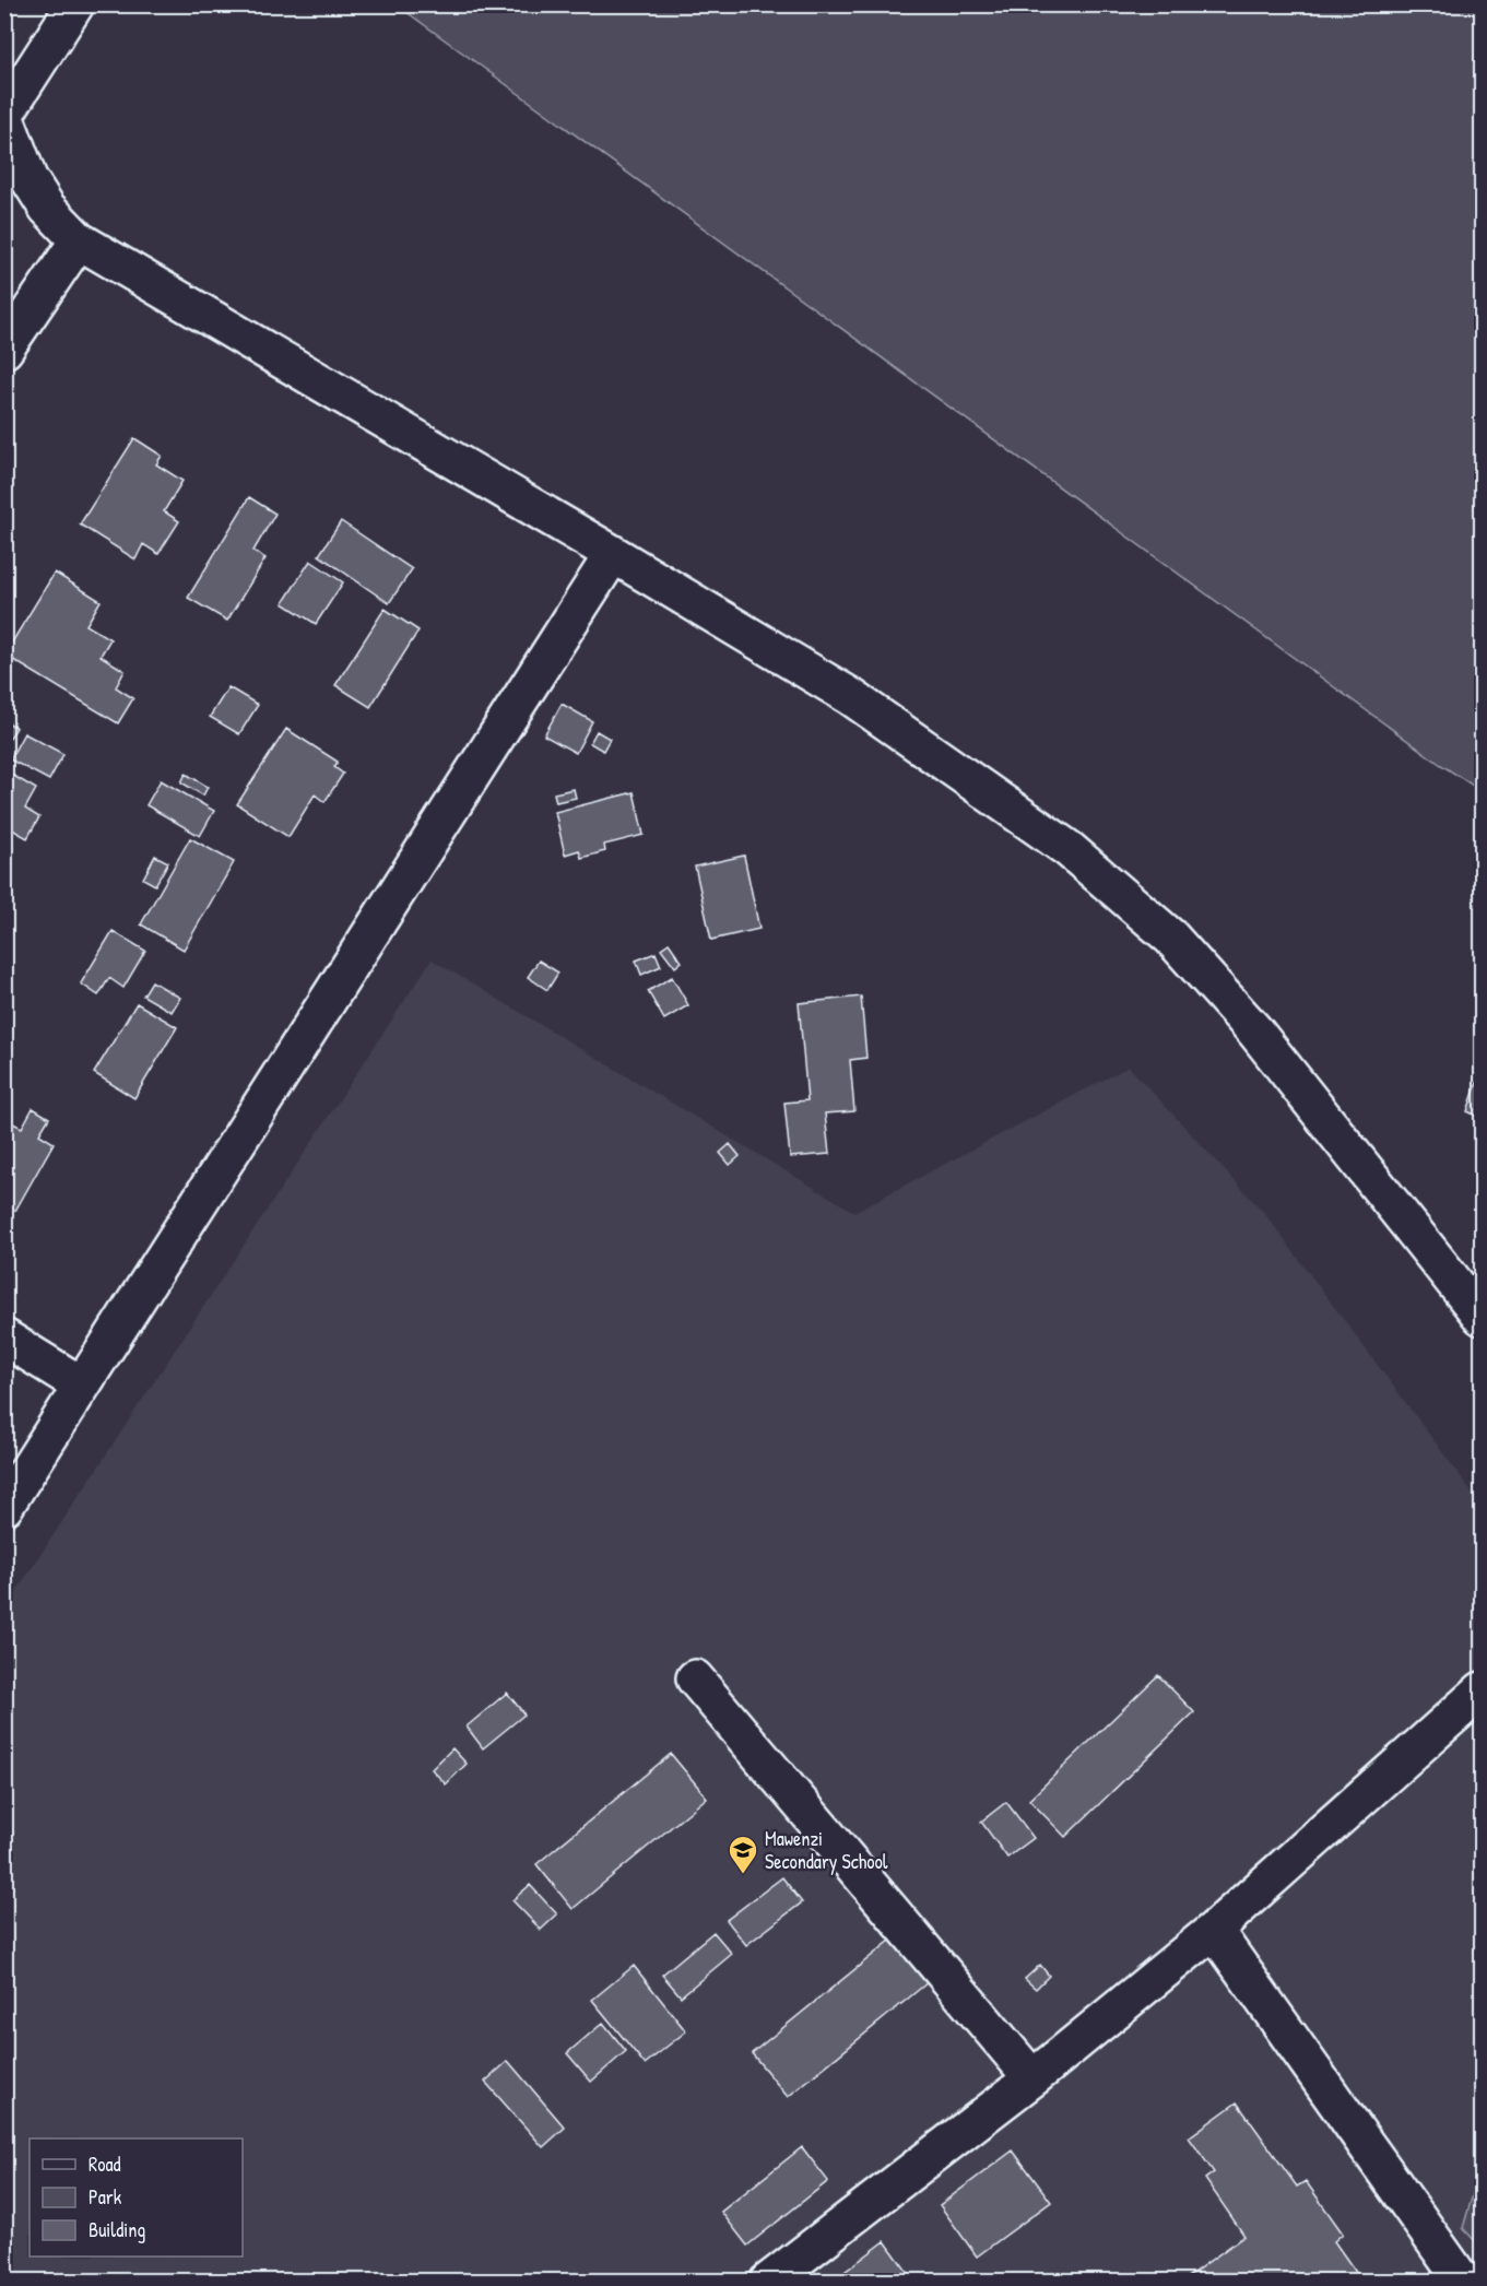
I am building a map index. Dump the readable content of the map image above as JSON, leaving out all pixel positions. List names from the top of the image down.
{
  "places": {
    "school or university": ["Mawenzi Secondary School"]
  },
  "legend": ["Road", "Park", "Building"]
}
